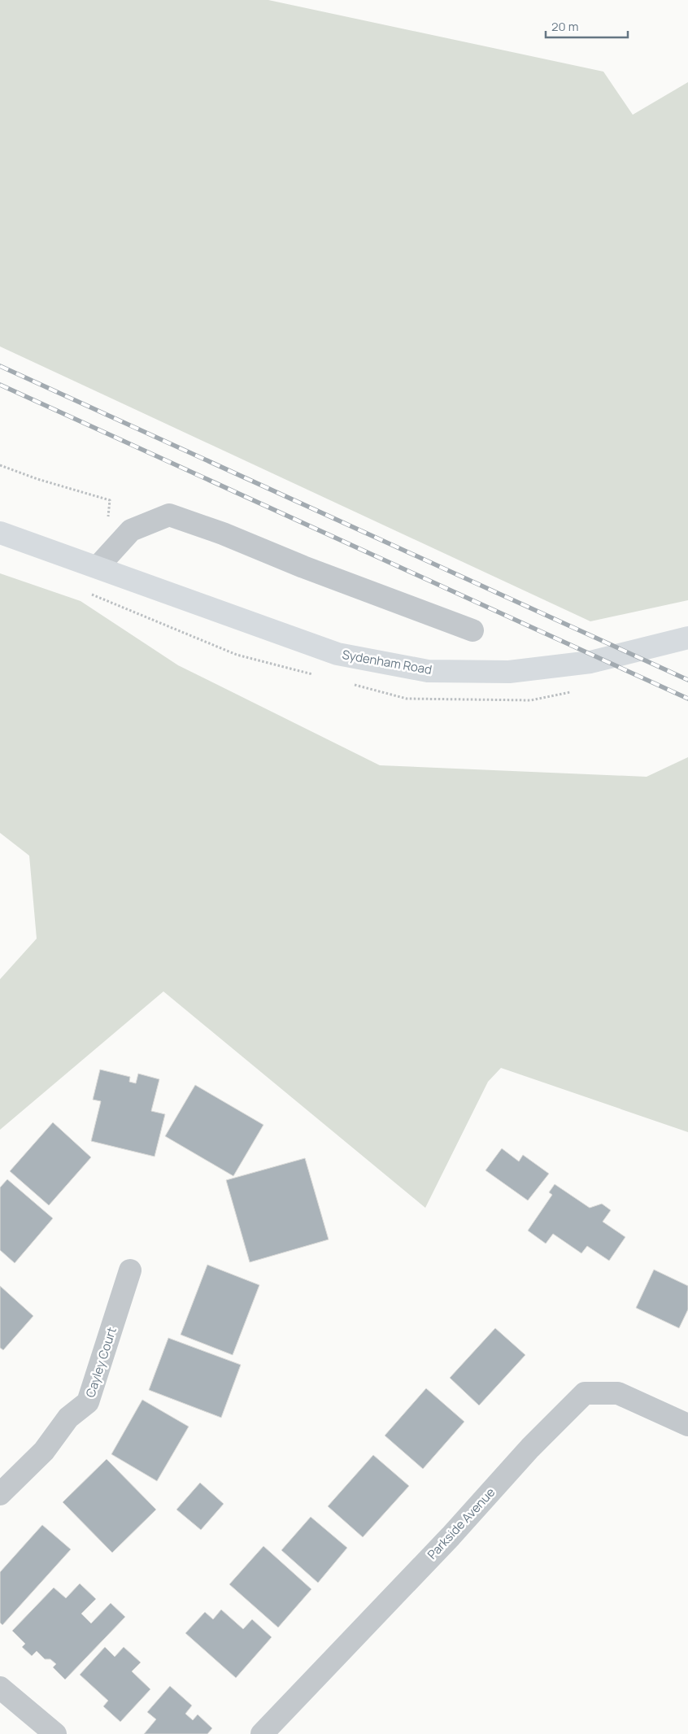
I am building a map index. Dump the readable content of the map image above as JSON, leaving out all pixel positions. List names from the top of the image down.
{
  "streets": {
    "main road": ["Sydenham Road"],
    "street": ["Cayley Court", "Parkside Avenue"]
  },
  "scale_bar": "20 m"
}
